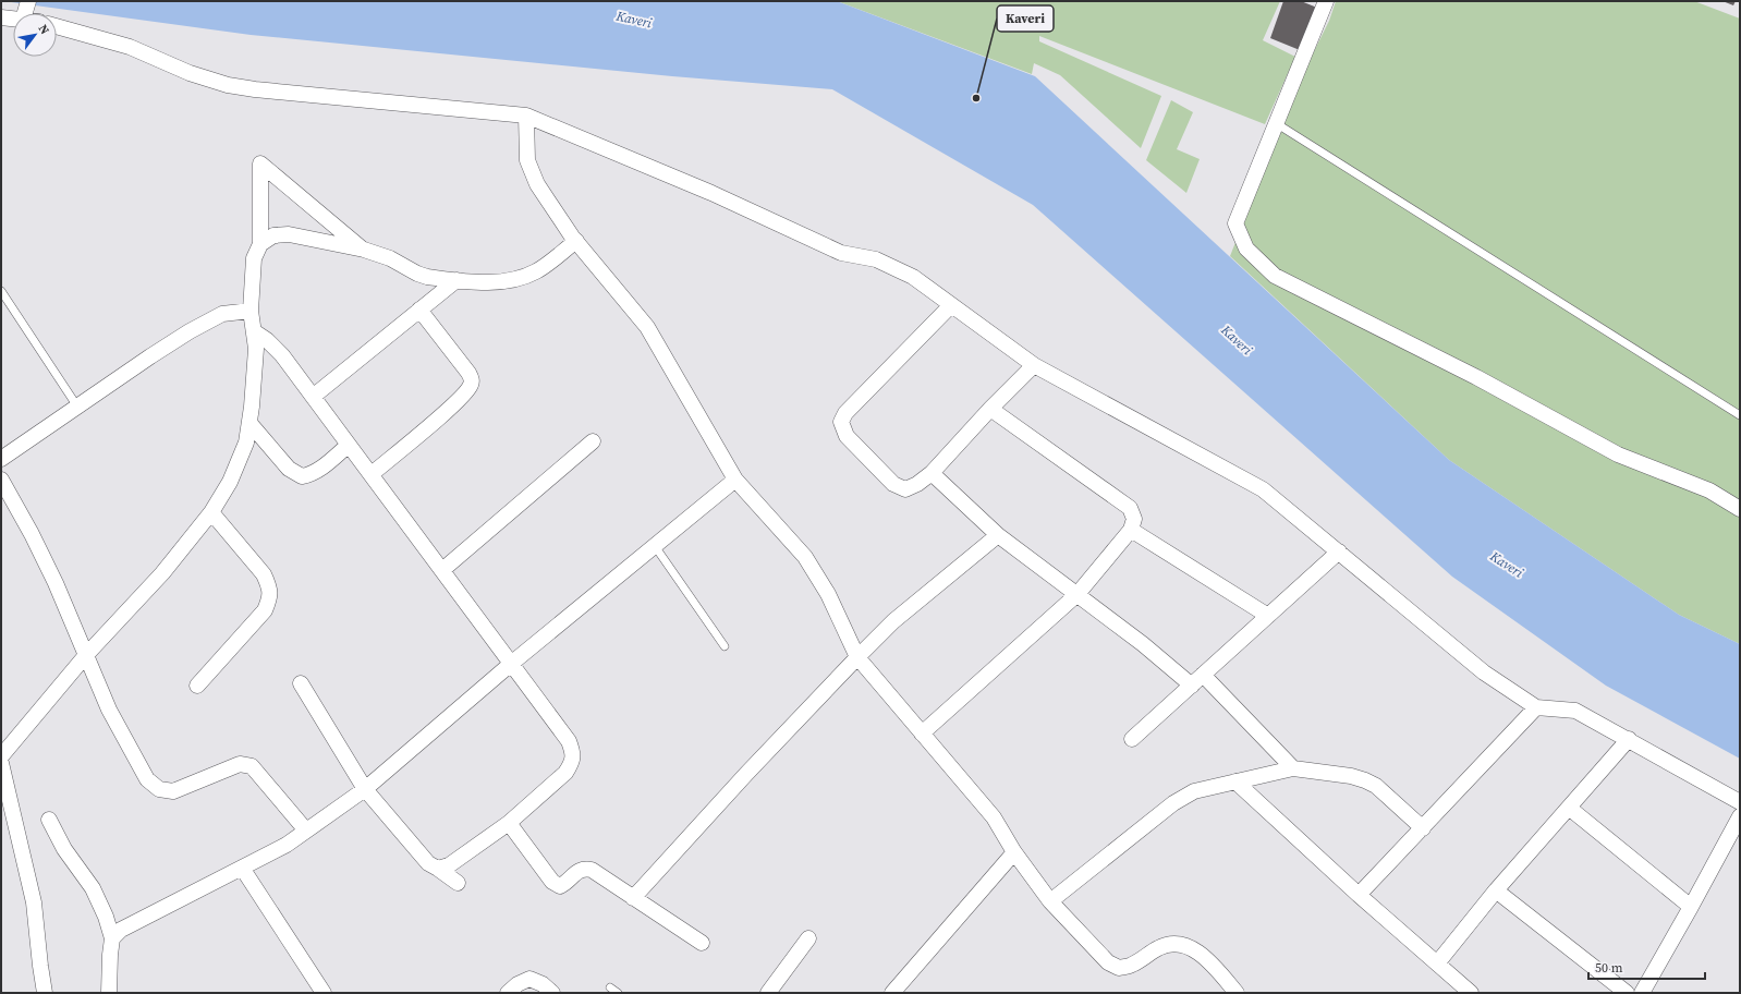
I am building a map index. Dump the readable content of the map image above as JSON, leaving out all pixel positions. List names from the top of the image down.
{
  "water": ["Kaveri"],
  "places": ["Kaveri"],
  "scale_bar": "50 m",
  "north": "top right"
}
